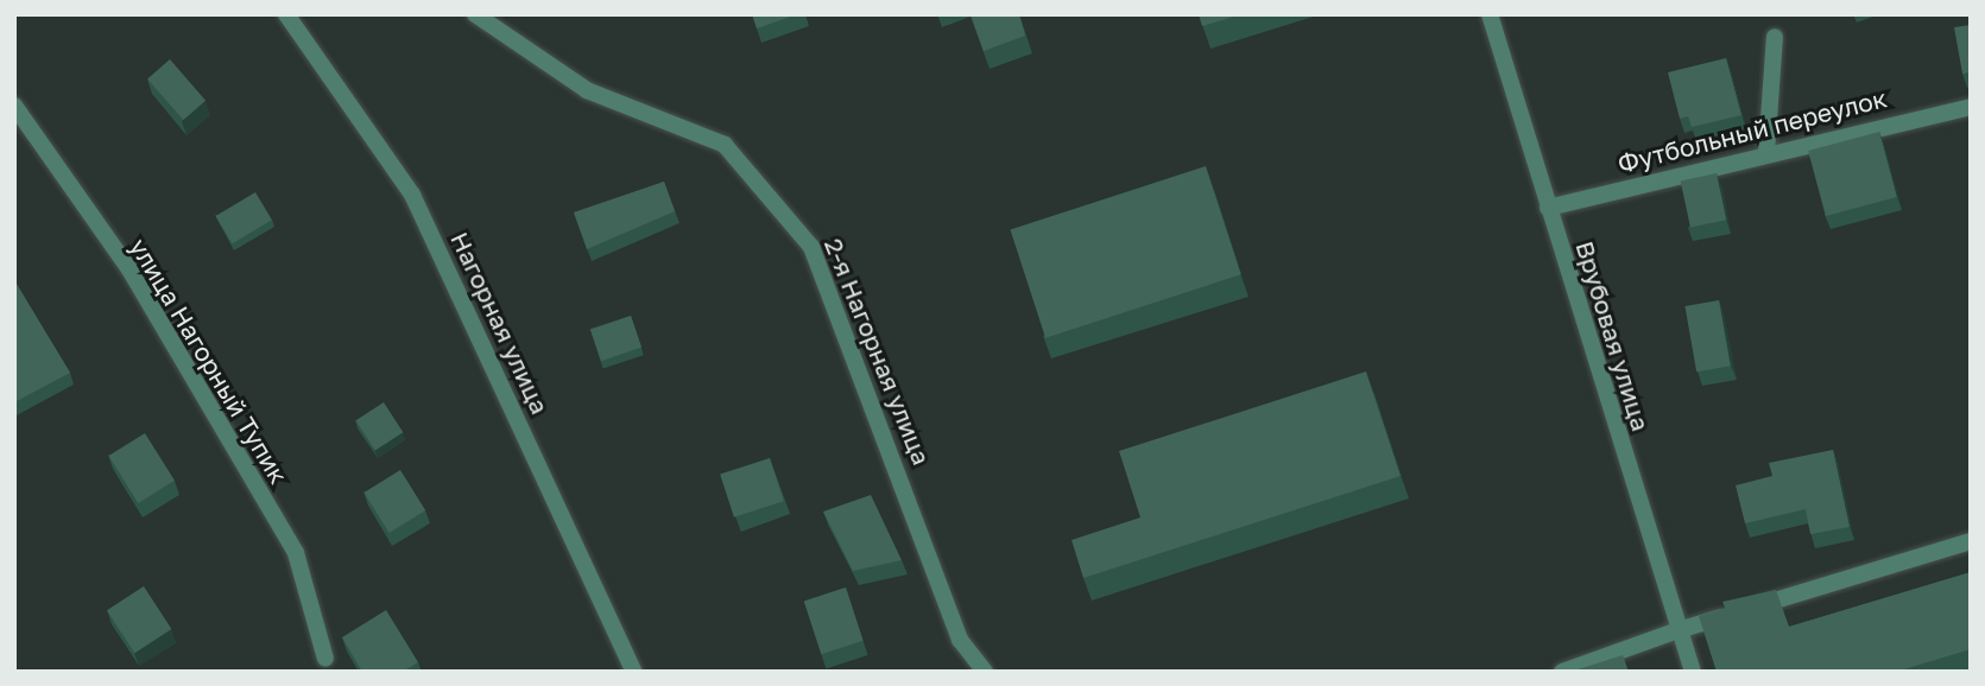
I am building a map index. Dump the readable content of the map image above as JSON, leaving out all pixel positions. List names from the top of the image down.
{
  "streets": {
    "street": [
      "Футбольный переулок",
      "Нагорная улица",
      "Врубовая улица",
      "2-я Нагорная улица",
      "улица Нагорный Тупик"
    ]
  },
  "crossings": [
    ["Футбольный переулок", "Врубовая улица"]
  ]
}
